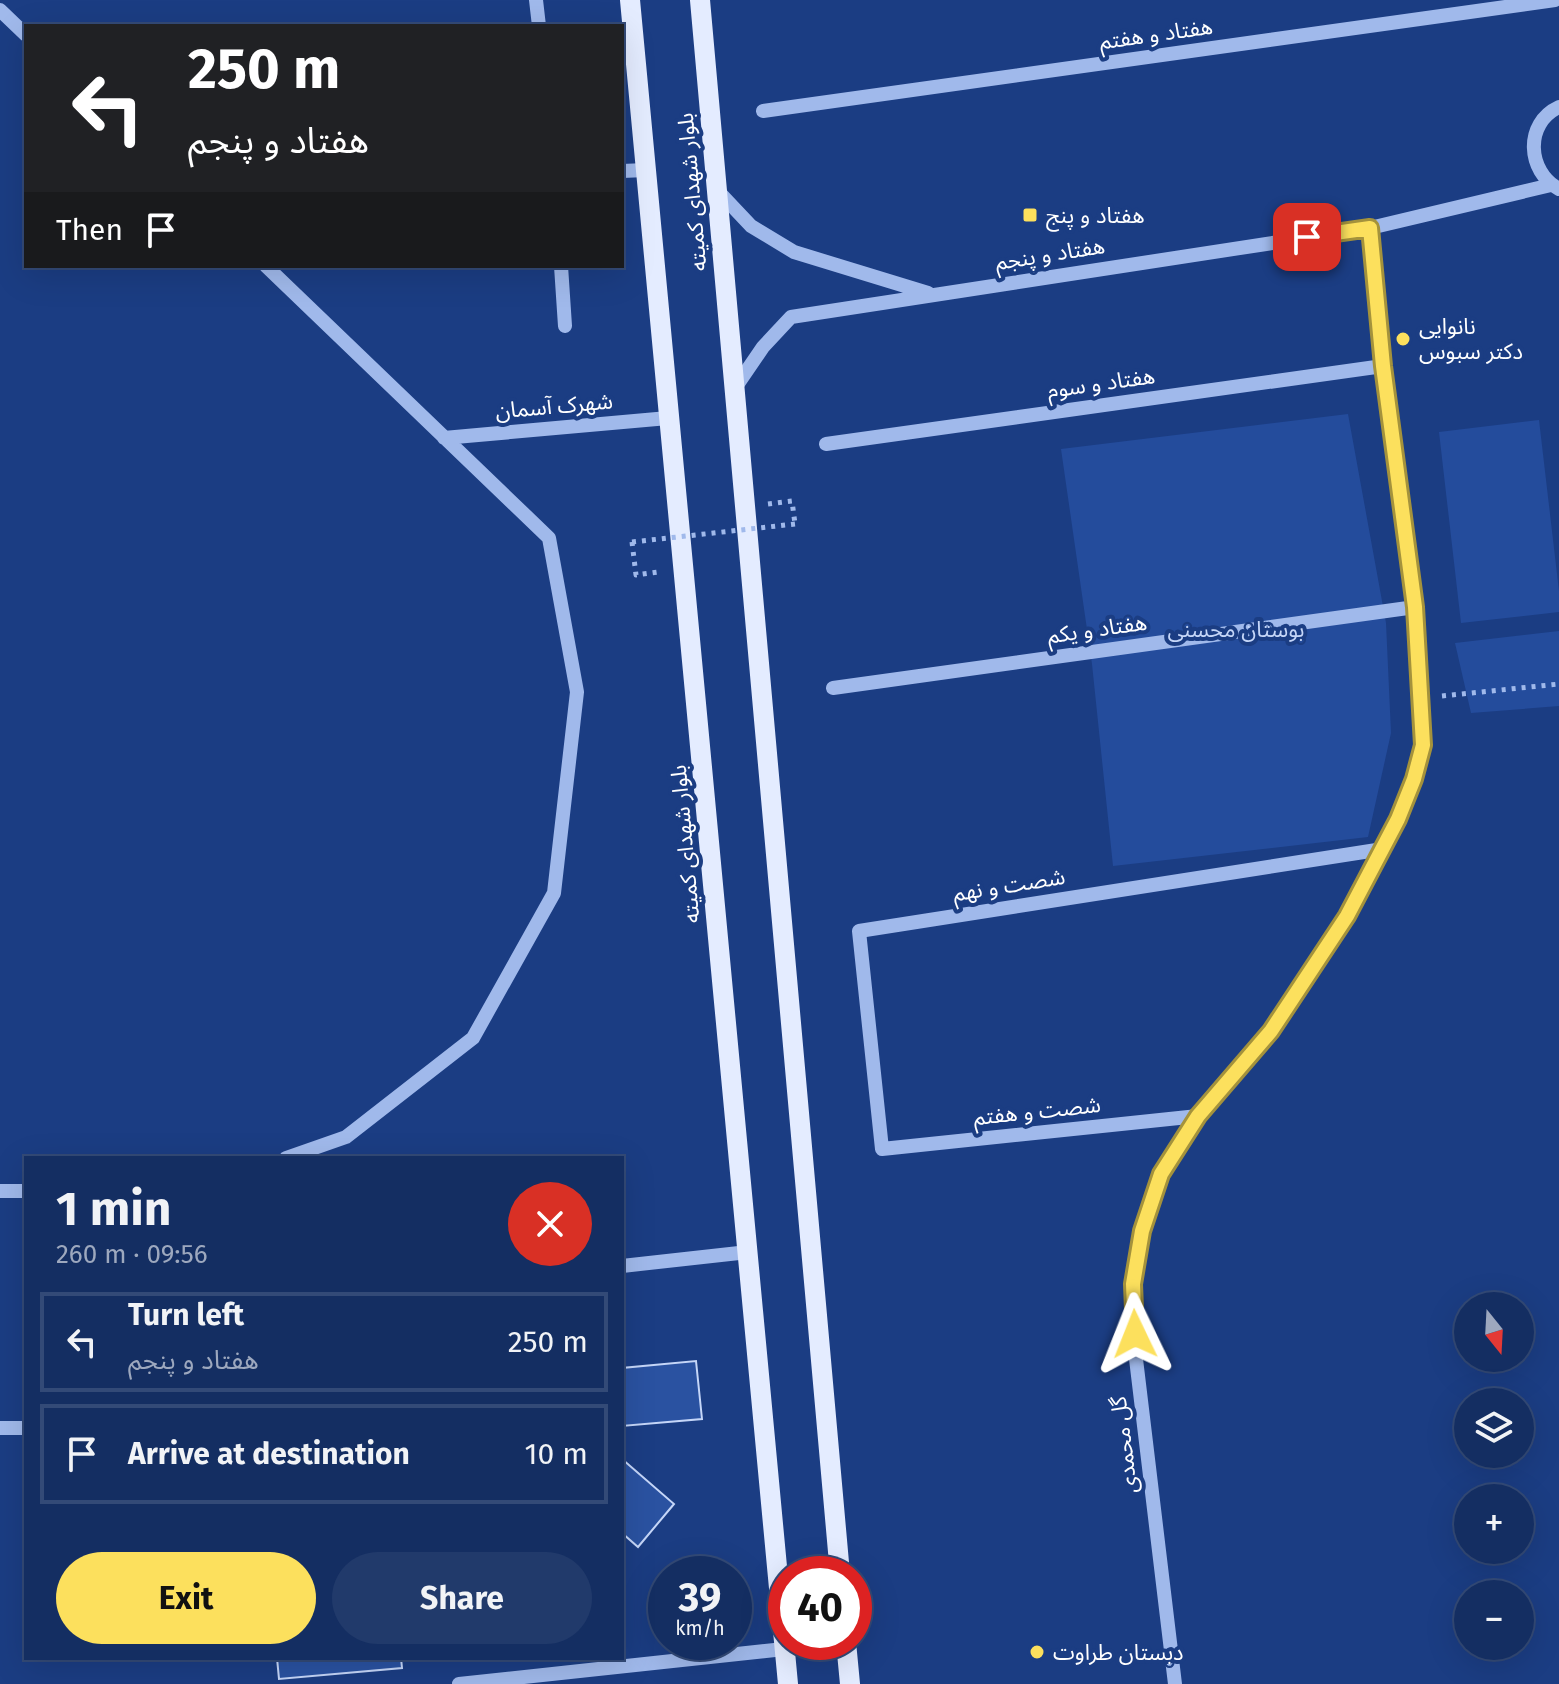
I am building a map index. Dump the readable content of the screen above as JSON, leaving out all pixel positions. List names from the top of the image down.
{
  "streets": {
    "main road": ["بلوار شهدای کمیته"],
    "street": [
      "هفتاد و هفتم",
      "هفتاد و پنجم",
      "هفتاد و سوم",
      "شهرک آسمان",
      "هفتاد و یکم",
      "شصت و نهم",
      "شصت و هفتم",
      "گل محمدی"
    ]
  },
  "crossings": [
    ["بلوار شهدای کمیته", "هفتاد و پنجم"],
    ["بلوار شهدای کمیته", "شهرک آسمان"],
    ["هفتاد و پنجم", "گل محمدی"],
    ["هفتاد و سوم", "گل محمدی"],
    ["هفتاد و یکم", "گل محمدی"],
    ["شصت و نهم", "شصت و هفتم"],
    ["شصت و نهم", "گل محمدی"],
    ["شصت و هفتم", "گل محمدی"]
  ],
  "parks": ["بوستان محسنی"],
  "places": {
    "transit": ["هفتاد و پنج"],
    "other": ["نانوایی دکتر سبوس", "دبستان طراوت"]
  },
  "north": "bottom",
  "page": {
    "turn": ["250 m", "هفتاد و پنجم"],
    "then": "Then",
    "heading": ["1 min", "260 m · 09:56"],
    "map_buttons": ["+", "−"],
    "list": [
      {
        "name": "Turn left",
        "note": "هفتاد و پنجم",
        "value": "250 m"
      },
      {
        "name": "Arrive at destination",
        "value": "10 m"
      }
    ],
    "buttons": ["Exit", "Share"],
    "speed": "39 km/h",
    "limit": "40"
  }
}
